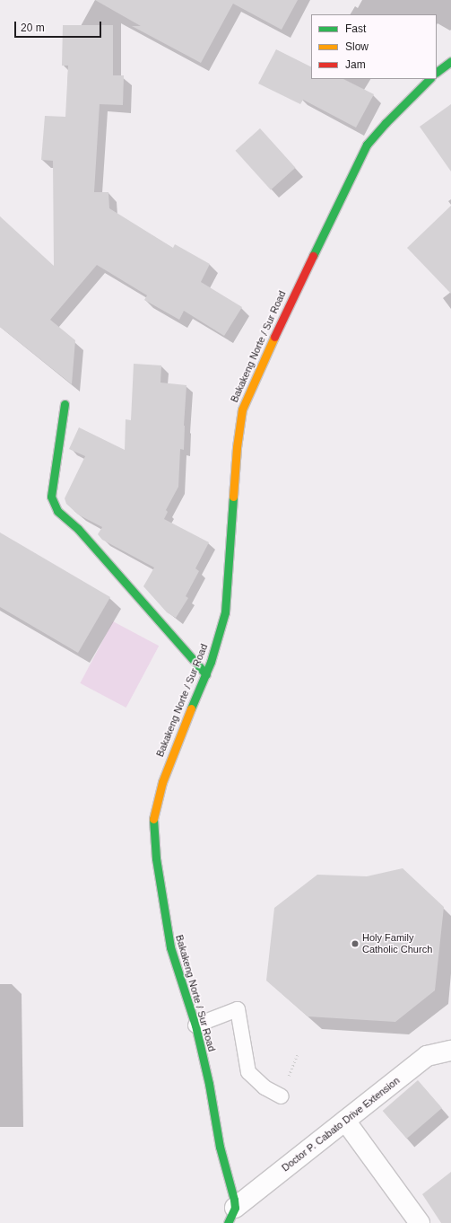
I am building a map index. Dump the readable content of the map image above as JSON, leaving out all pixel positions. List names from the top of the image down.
{
  "streets": {
    "main road": ["Bakakeng Norte / Sur Road"],
    "street": ["Doctor P. Cabato Drive Extension"]
  },
  "crossings": [
    ["Bakakeng Norte / Sur Road", "Doctor P. Cabato Drive Extension"]
  ],
  "places": ["Holy Family Catholic Church"],
  "legend": ["Fast", "Slow", "Jam"],
  "scale_bar": "20 m"
}
